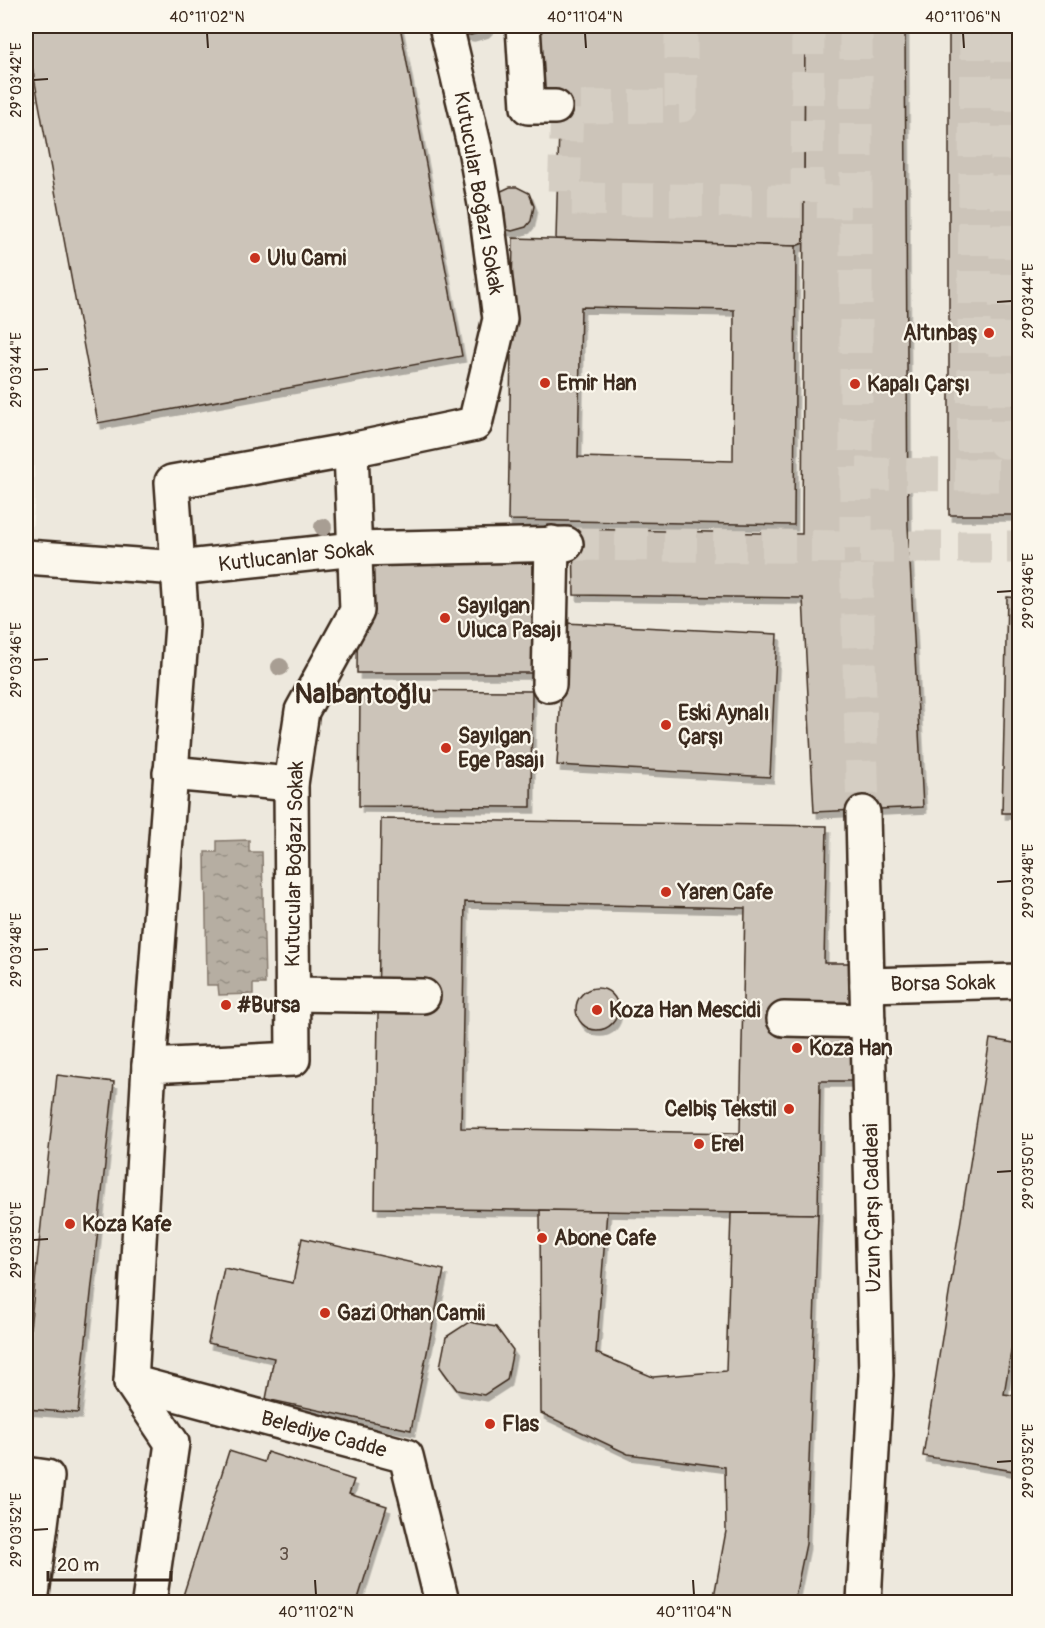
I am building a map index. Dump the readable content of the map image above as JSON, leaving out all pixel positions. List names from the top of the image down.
{
  "streets": {
    "street": [
      "Kutucular Boğazı Sokak",
      "Kutlucanlar Sokak",
      "Borsa Sokak",
      "Uzun Çarşı Caddeai",
      "Belediye Cadde"
    ]
  },
  "crossings": [
    ["Kutucular Boğazı Sokak", "Kutlucanlar Sokak"],
    ["Borsa Sokak", "Uzun Çarşı Caddeai"]
  ],
  "districts": ["Nalbantoğlu"],
  "places": [
    "Ulu Cami",
    "Altınbaş",
    "Emir Han",
    "Kapalı Çarşı",
    "Sayılgan Uluca Pasajı",
    "Eski Aynalı Çarşı",
    "Sayılgan Ege Pasajı",
    "Yaren Cafe",
    "#Bursa",
    "Koza Han Mescidi",
    "Koza Han",
    "Celbiş Tekstil",
    "Erel",
    "Koza Kafe",
    "Abone Cafe",
    "Gazi Orhan Camii",
    "Flas"
  ],
  "house_numbers": ["3"],
  "scale_bar": "20 m",
  "coordinates": [
    "40°11'02\"N",
    "40°11'04\"N",
    "40°11'06\"N",
    "29°03'42\"E",
    "29°03'44\"E",
    "29°03'46\"E",
    "29°03'48\"E",
    "29°03'50\"E",
    "29°03'52\"E"
  ]
}
